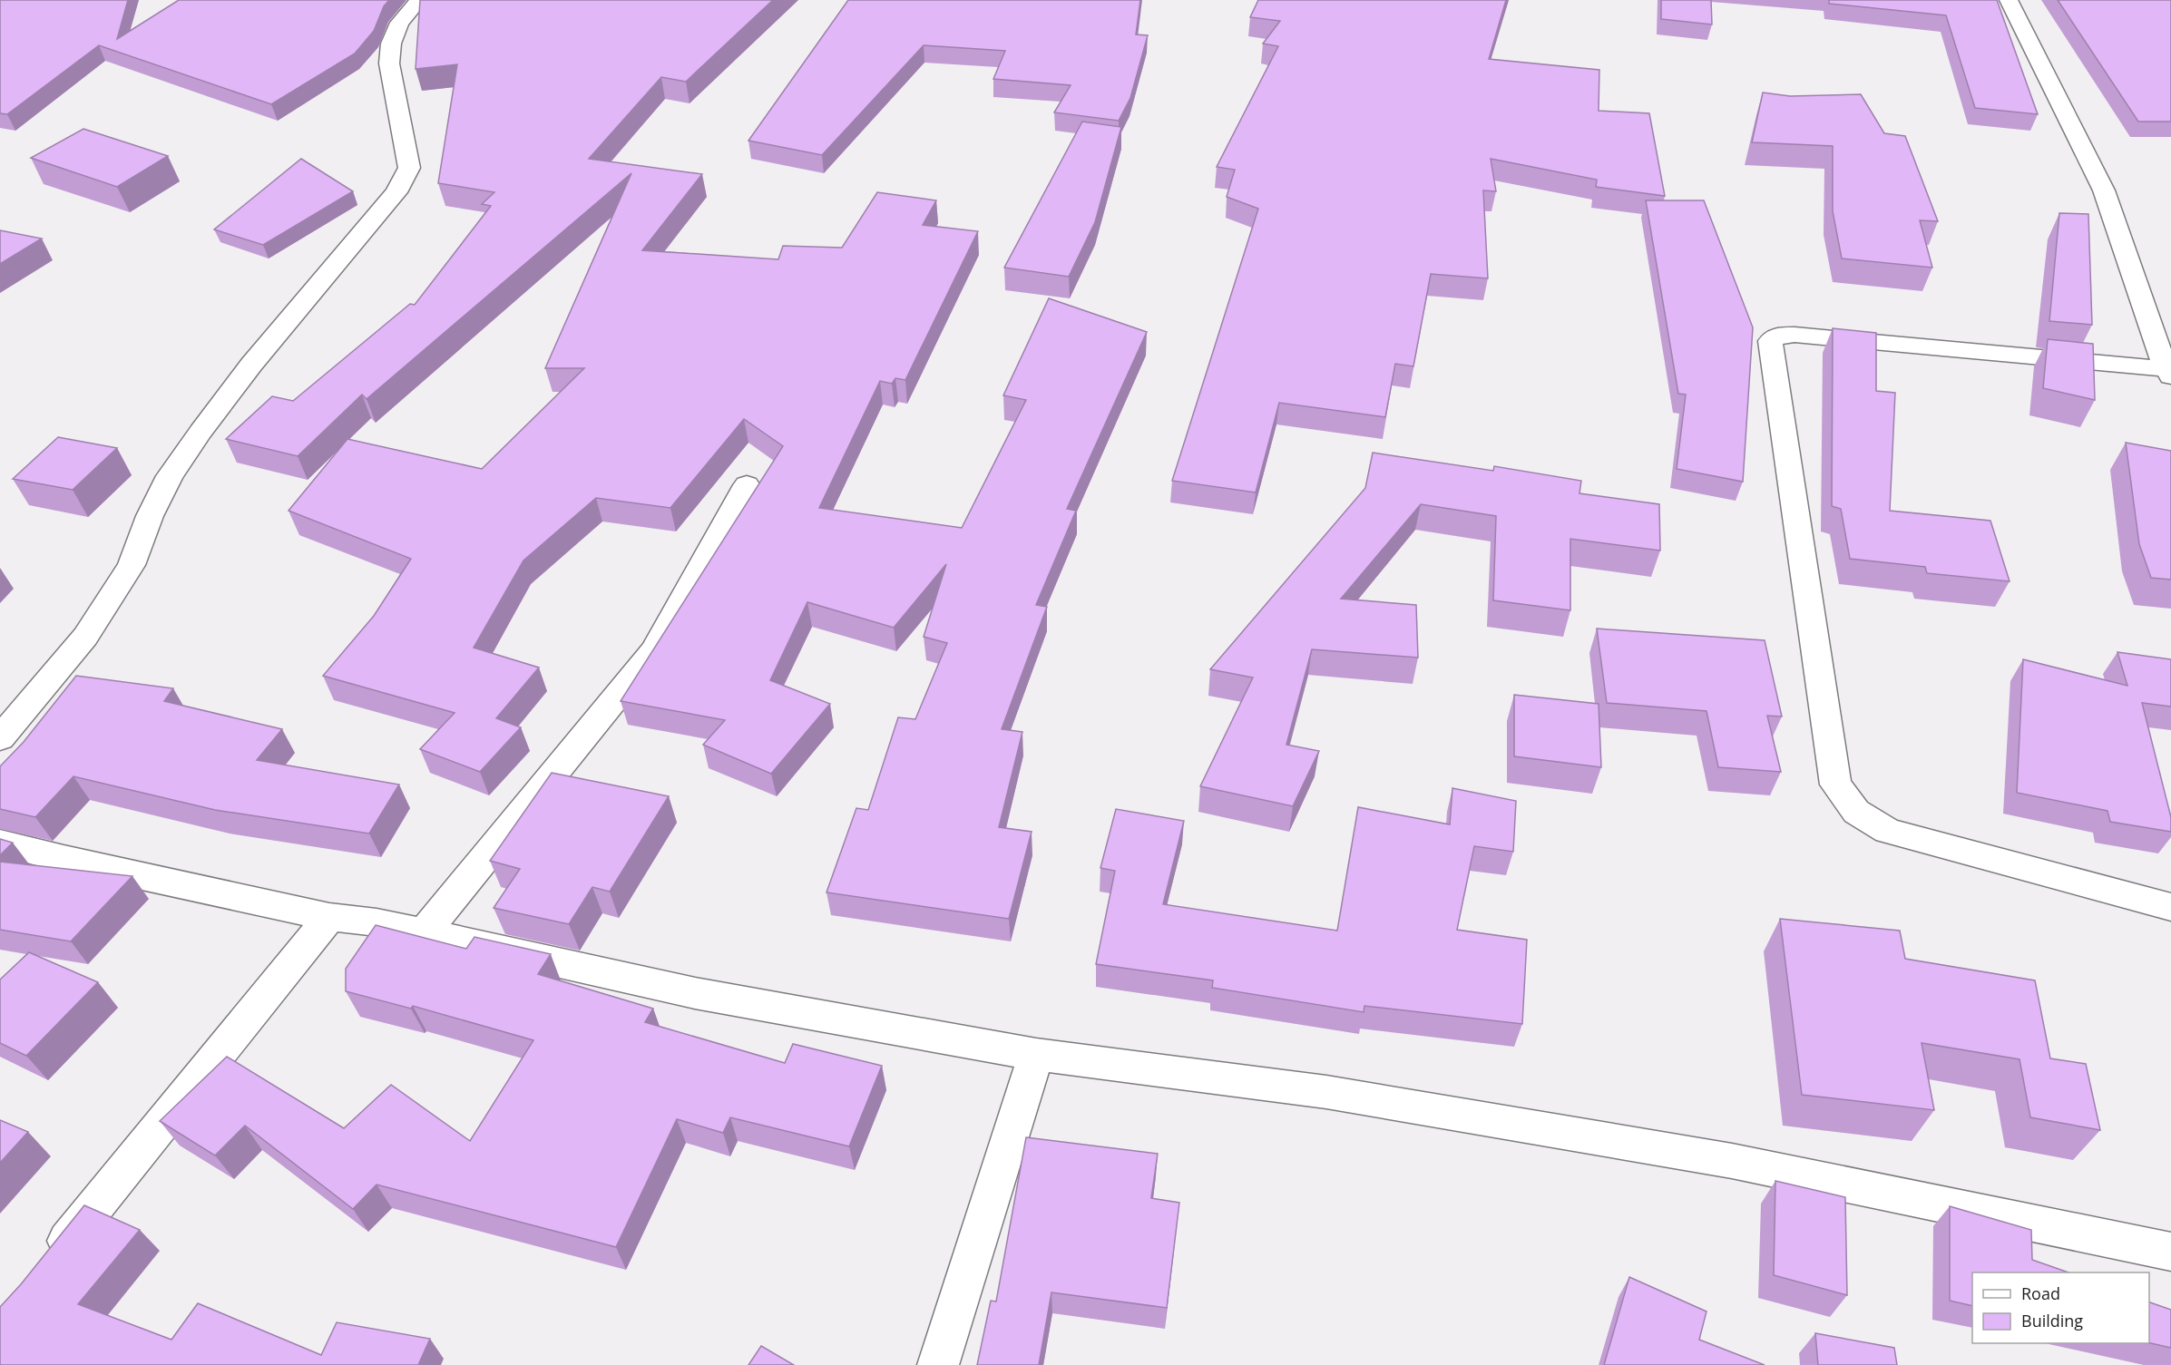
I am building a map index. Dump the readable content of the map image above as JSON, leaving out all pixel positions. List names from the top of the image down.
{
  "legend": ["Road", "Building"]
}
